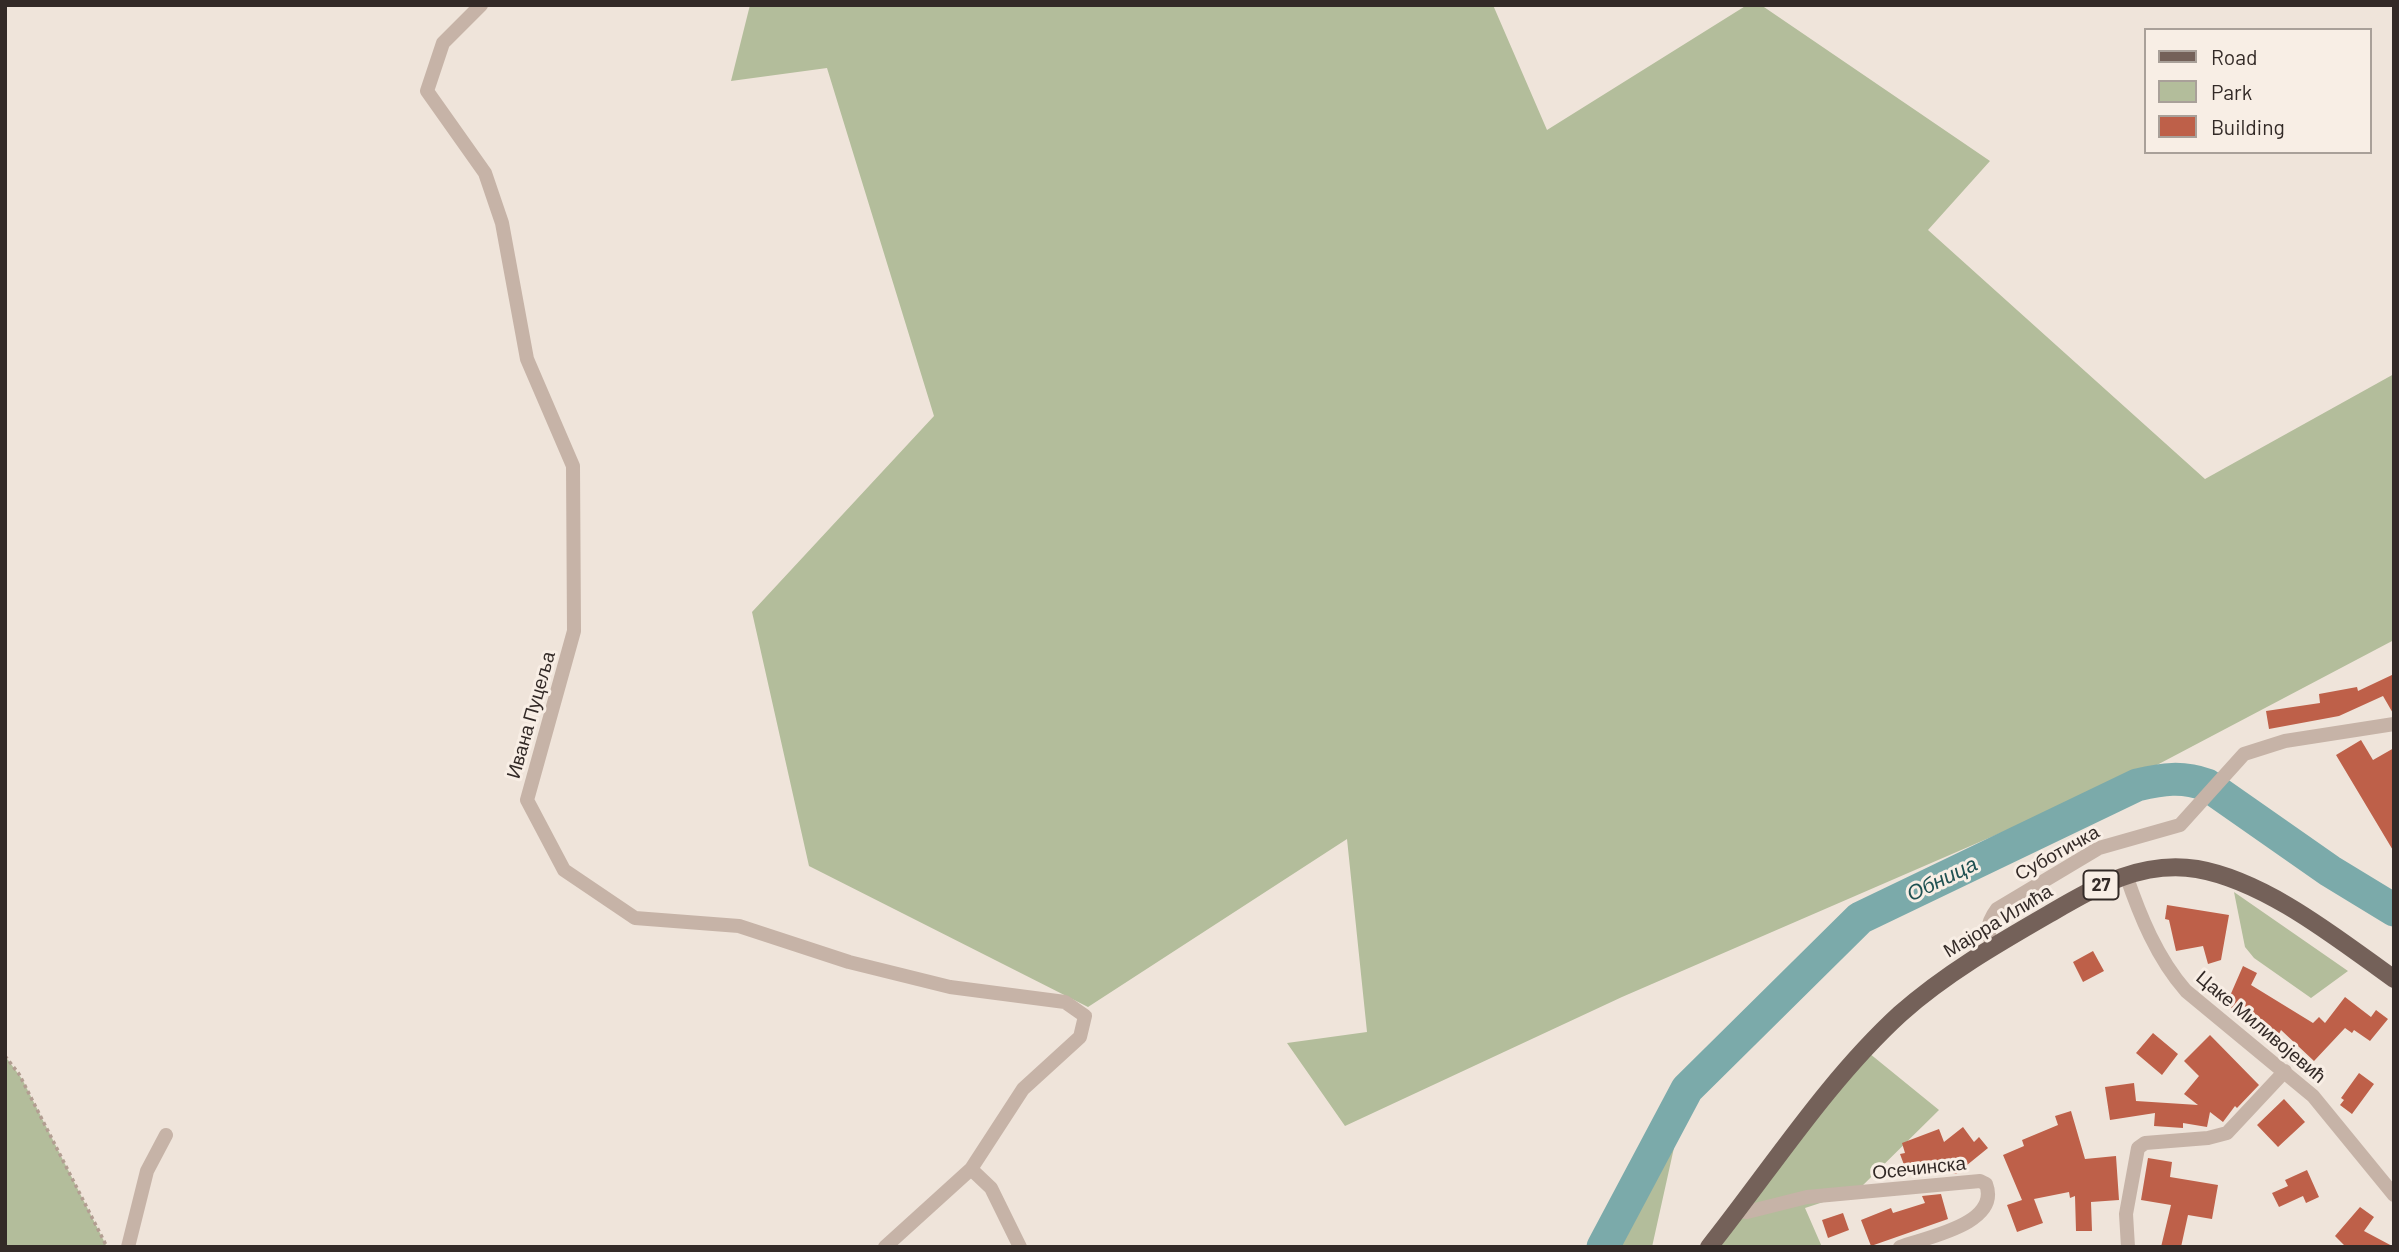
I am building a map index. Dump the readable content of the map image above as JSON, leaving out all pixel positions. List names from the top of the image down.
{
  "streets": {
    "main road": ["27", "Мајора Илића"],
    "street": [
      "Ивана Пуцеља",
      "Суботичка",
      "Цаке Миливојевић",
      "Осечинска"
    ]
  },
  "crossings": [
    ["Суботичка", "Мајора Илића"],
    ["Мајора Илића", "Цаке Миливојевић"],
    ["Мајора Илића", "Осечинска"]
  ],
  "water": ["Обница"],
  "legend": ["Road", "Park", "Building"]
}
